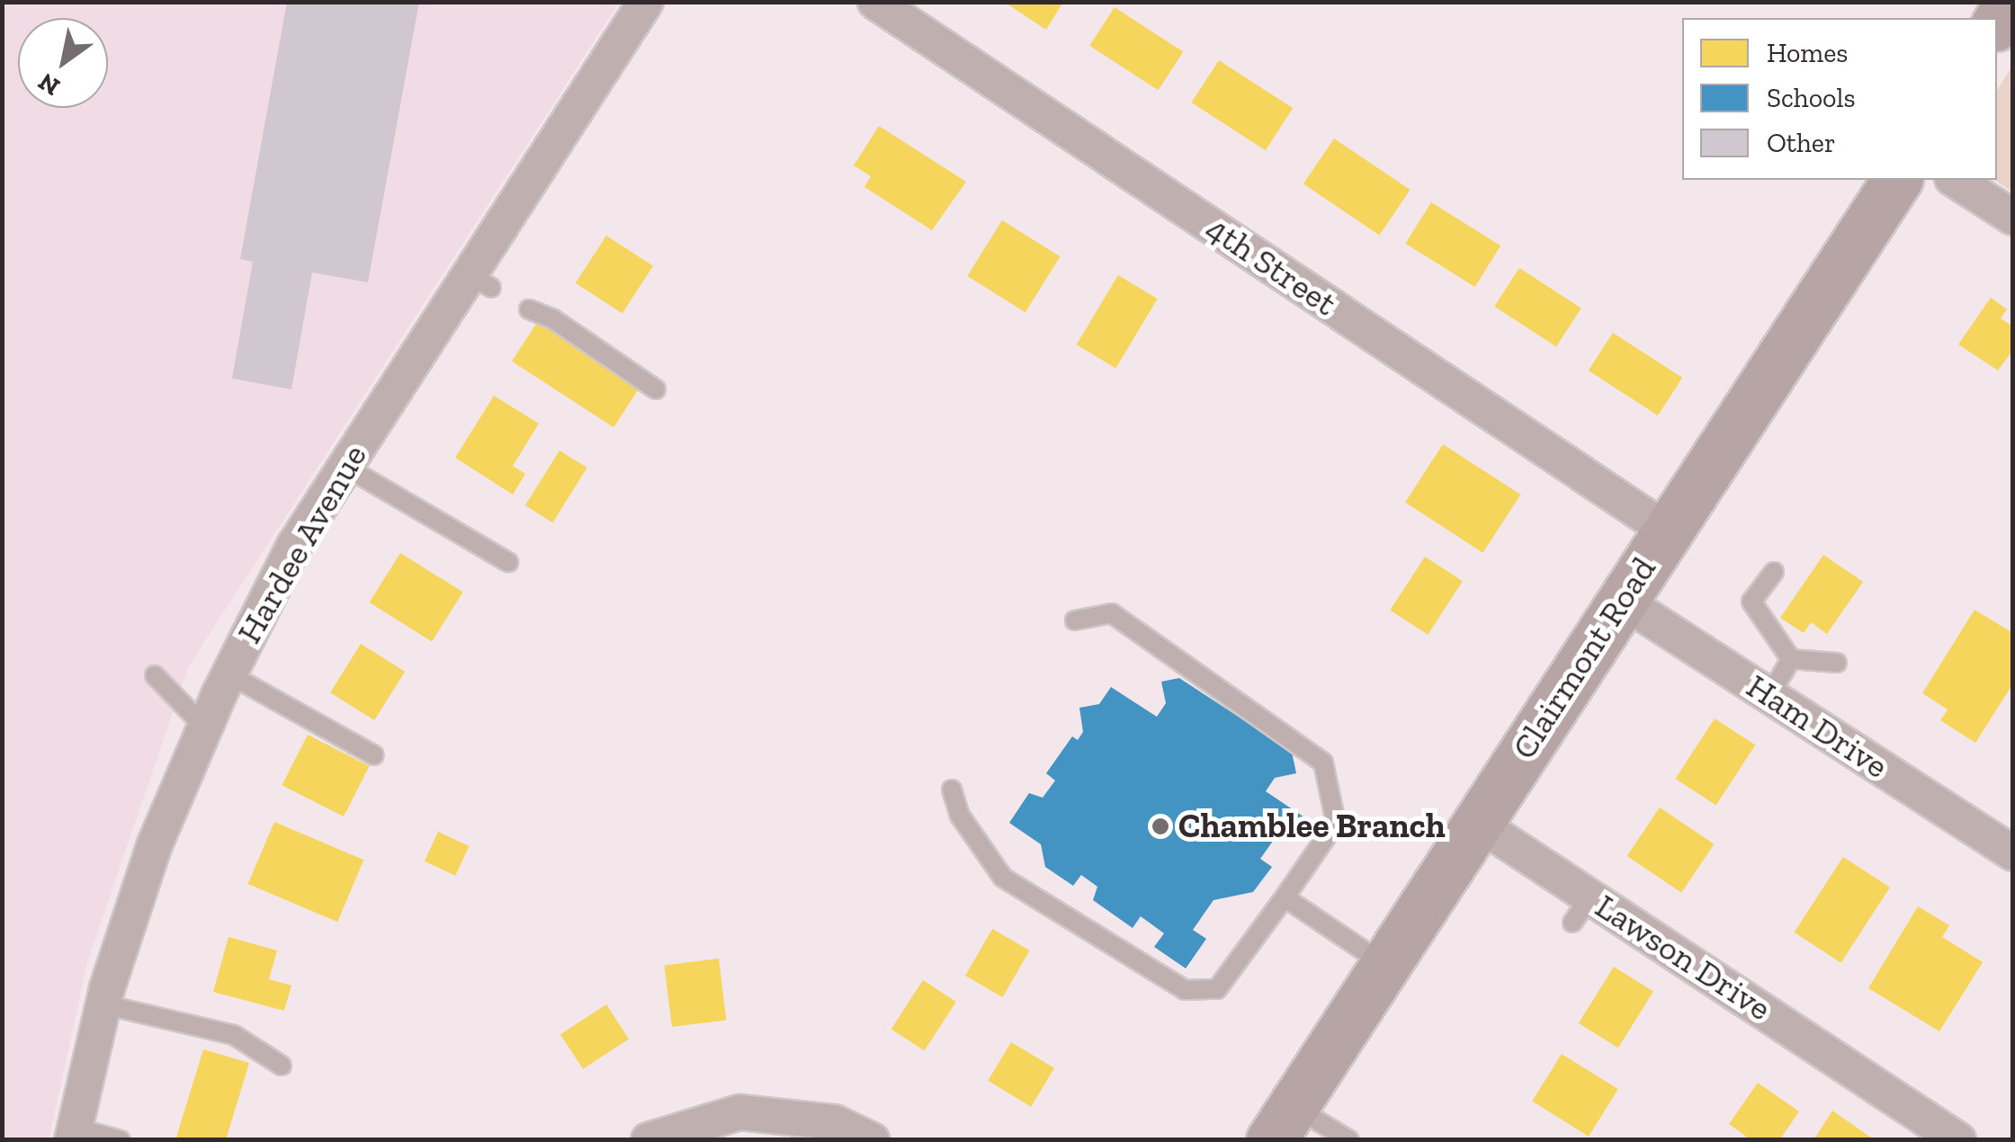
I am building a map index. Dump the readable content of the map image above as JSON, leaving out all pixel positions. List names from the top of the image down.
{
  "streets": {
    "main road": ["Clairmont Road"],
    "street": [
      "4th Street",
      "Hardee Avenue",
      "Ham Drive",
      "Lawson Drive"
    ]
  },
  "crossings": [
    ["4th Street", "Clairmont Road"],
    ["Clairmont Road", "Ham Drive"],
    ["Clairmont Road", "Lawson Drive"]
  ],
  "places": ["Chamblee Branch"],
  "legend": ["Homes", "Schools", "Other"],
  "north": "bottom left"
}
